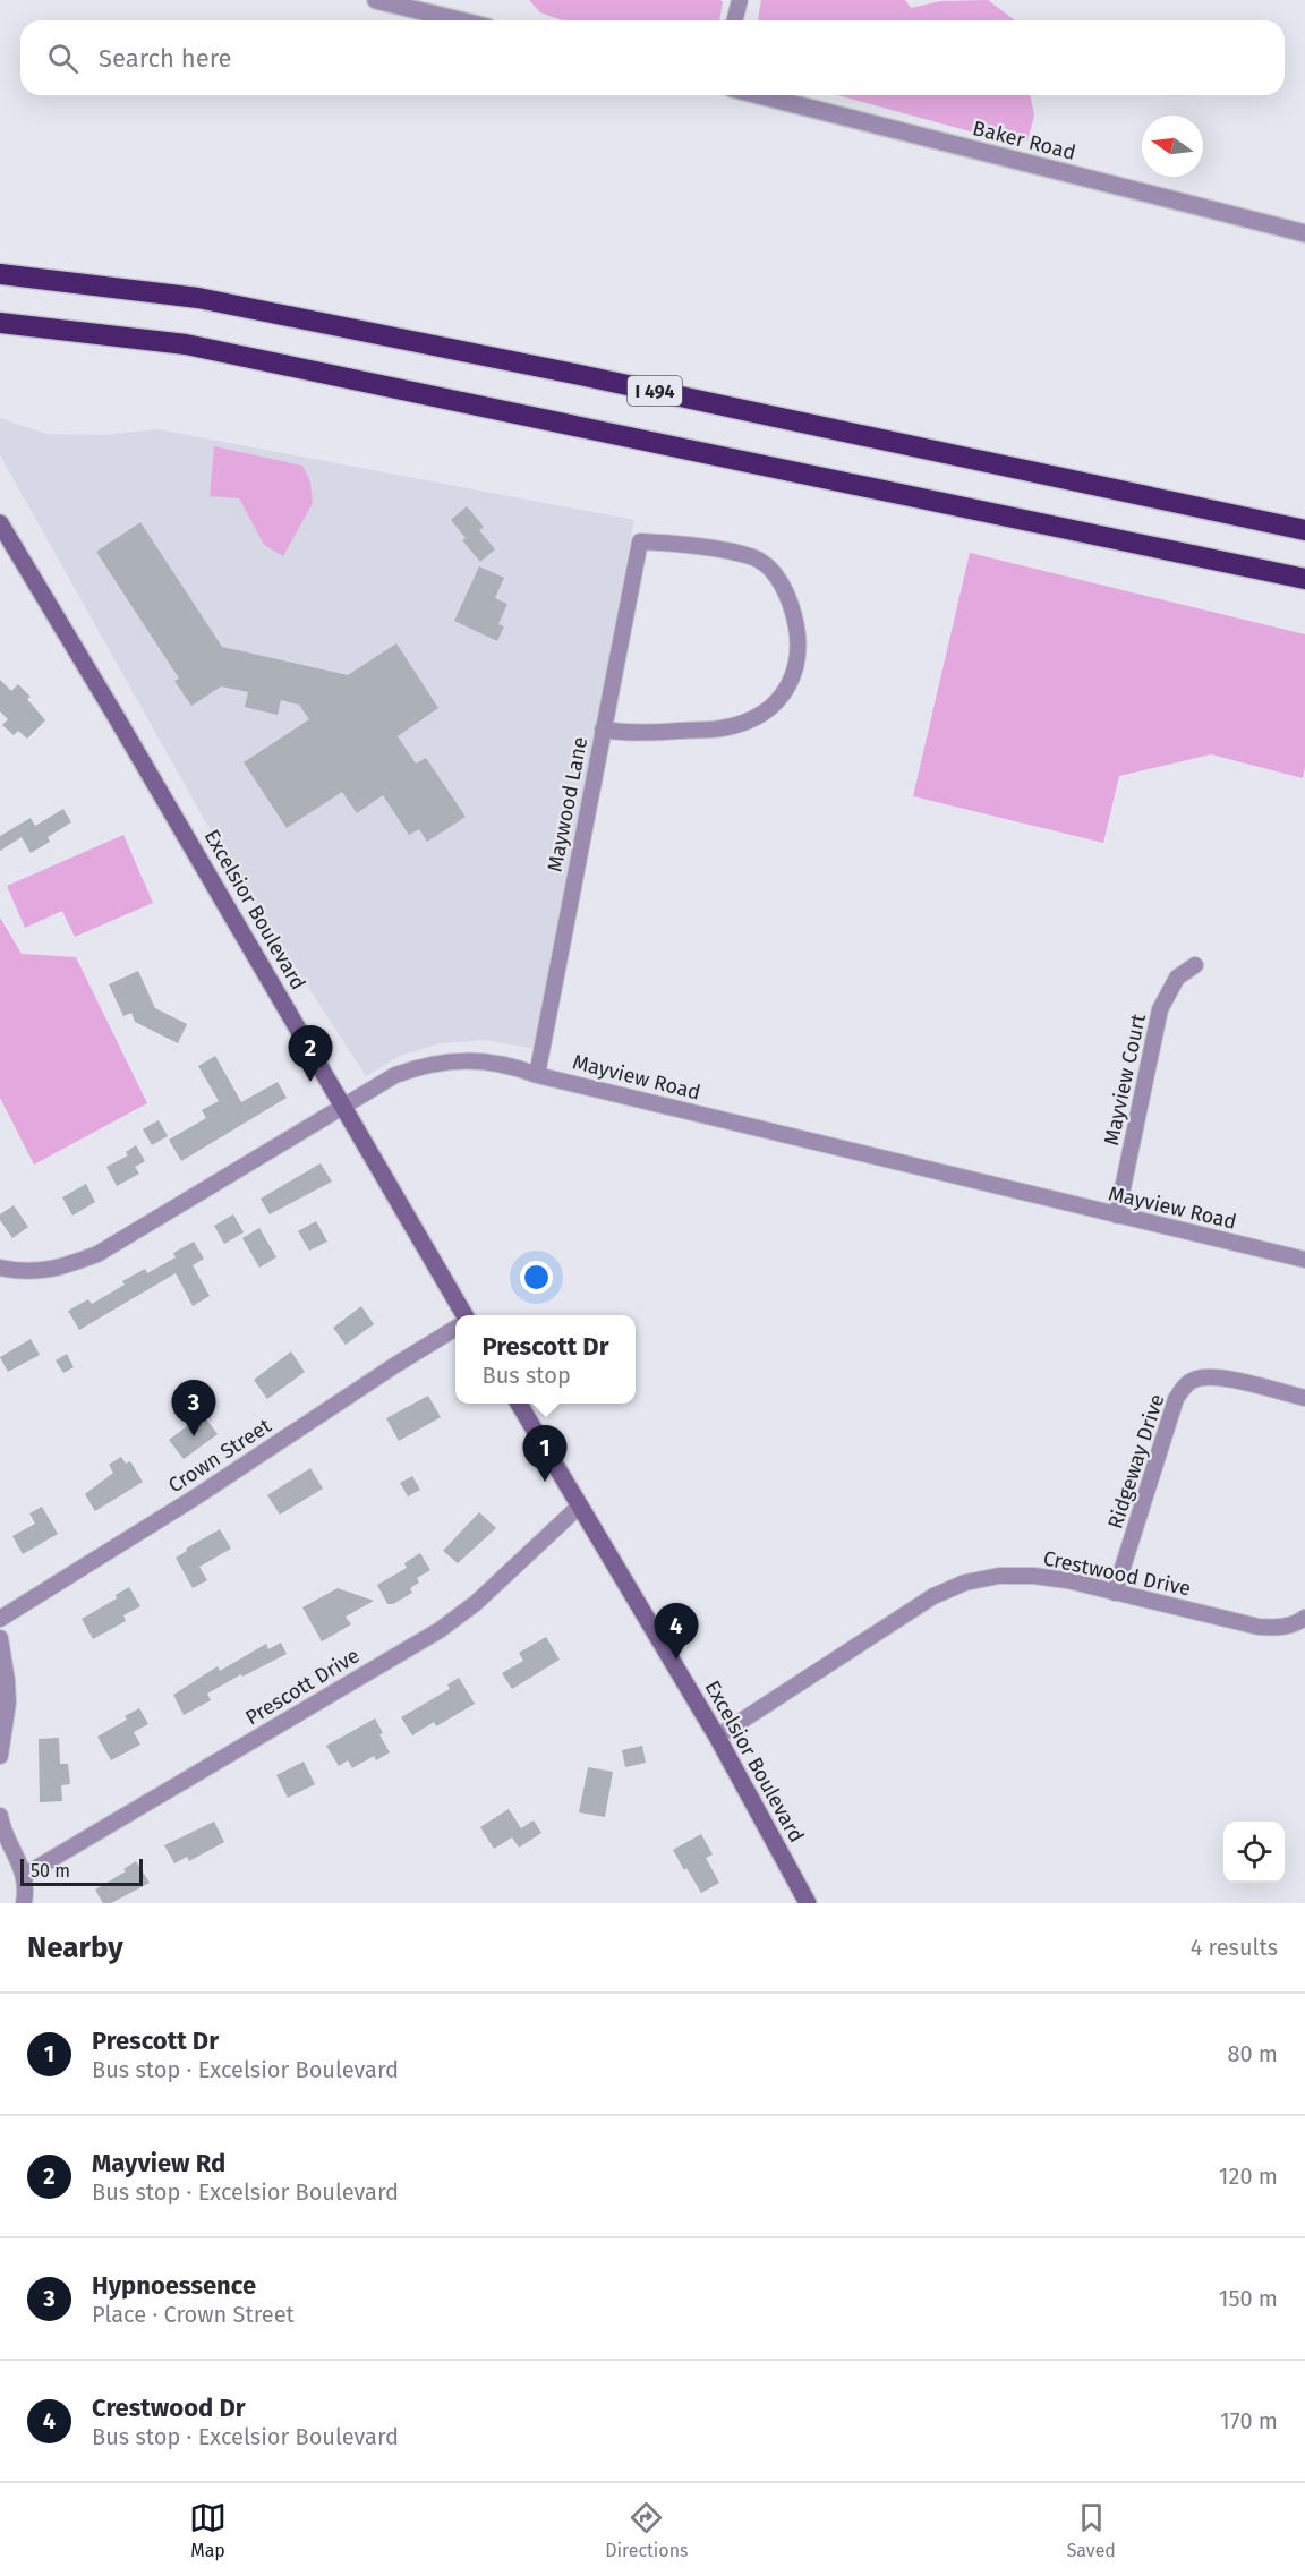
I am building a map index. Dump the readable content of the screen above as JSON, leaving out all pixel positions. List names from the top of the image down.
{
  "streets": {
    "highway": ["I 494"],
    "main road": ["Excelsior Boulevard"],
    "street": [
      "Baker Road",
      "Maywood Lane",
      "Mayview Road",
      "Mayview Court",
      "Crown Street",
      "Ridgeway Drive",
      "Crestwood Drive",
      "Prescott Drive"
    ]
  },
  "crossings": [
    ["Maywood Lane", "Mayview Road"],
    ["Excelsior Boulevard", "Mayview Road"],
    ["Excelsior Boulevard", "Crestwood Drive"],
    ["Excelsior Boulevard", "Prescott Drive"],
    ["Mayview Road", "Mayview Court"],
    ["Ridgeway Drive", "Crestwood Drive"]
  ],
  "scale_bar": "50 m",
  "north": "left",
  "page": {
    "search": "Search here",
    "pins": [
      "2",
      "3",
      "1",
      "4"
    ],
    "popup": ["Prescott Dr", "Bus stop"],
    "scale": "50 m",
    "heading": ["Nearby", "4 results"],
    "list": [
      {
        "mark": "1",
        "name": "Prescott Dr",
        "note": "Bus stop · Excelsior Boulevard",
        "value": "80 m"
      },
      {
        "mark": "2",
        "name": "Mayview Rd",
        "note": "Bus stop · Excelsior Boulevard",
        "value": "120 m"
      },
      {
        "mark": "3",
        "name": "Hypnoessence",
        "note": "Place · Crown Street",
        "value": "150 m"
      },
      {
        "mark": "4",
        "name": "Crestwood Dr",
        "note": "Bus stop · Excelsior Boulevard",
        "value": "170 m"
      }
    ],
    "nav": ["Map", "Directions", "Saved"]
  }
}
